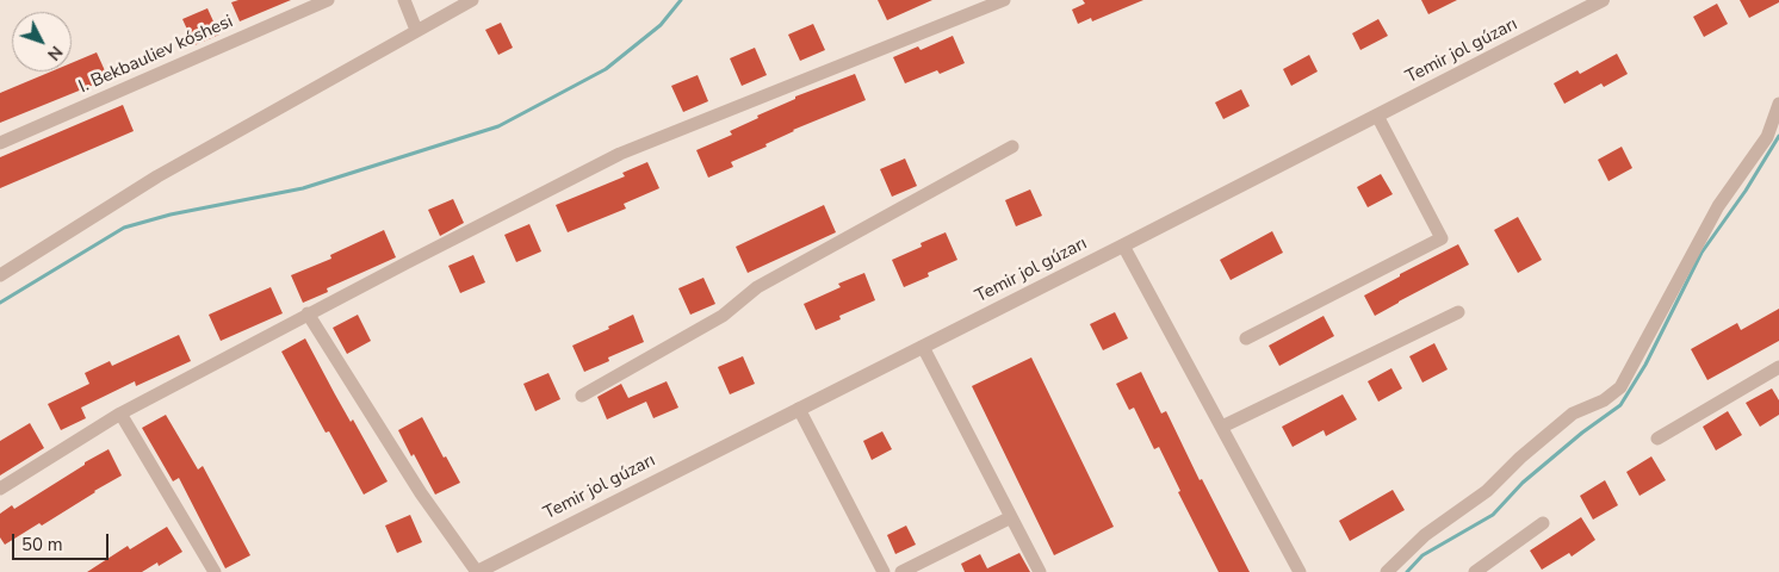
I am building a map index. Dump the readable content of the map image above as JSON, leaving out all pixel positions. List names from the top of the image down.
{
  "streets": {
    "street": ["Temir jol gúzarı", "I. Bekbauliev kóshesi"]
  },
  "scale_bar": "50 m",
  "north": "bottom right"
}
